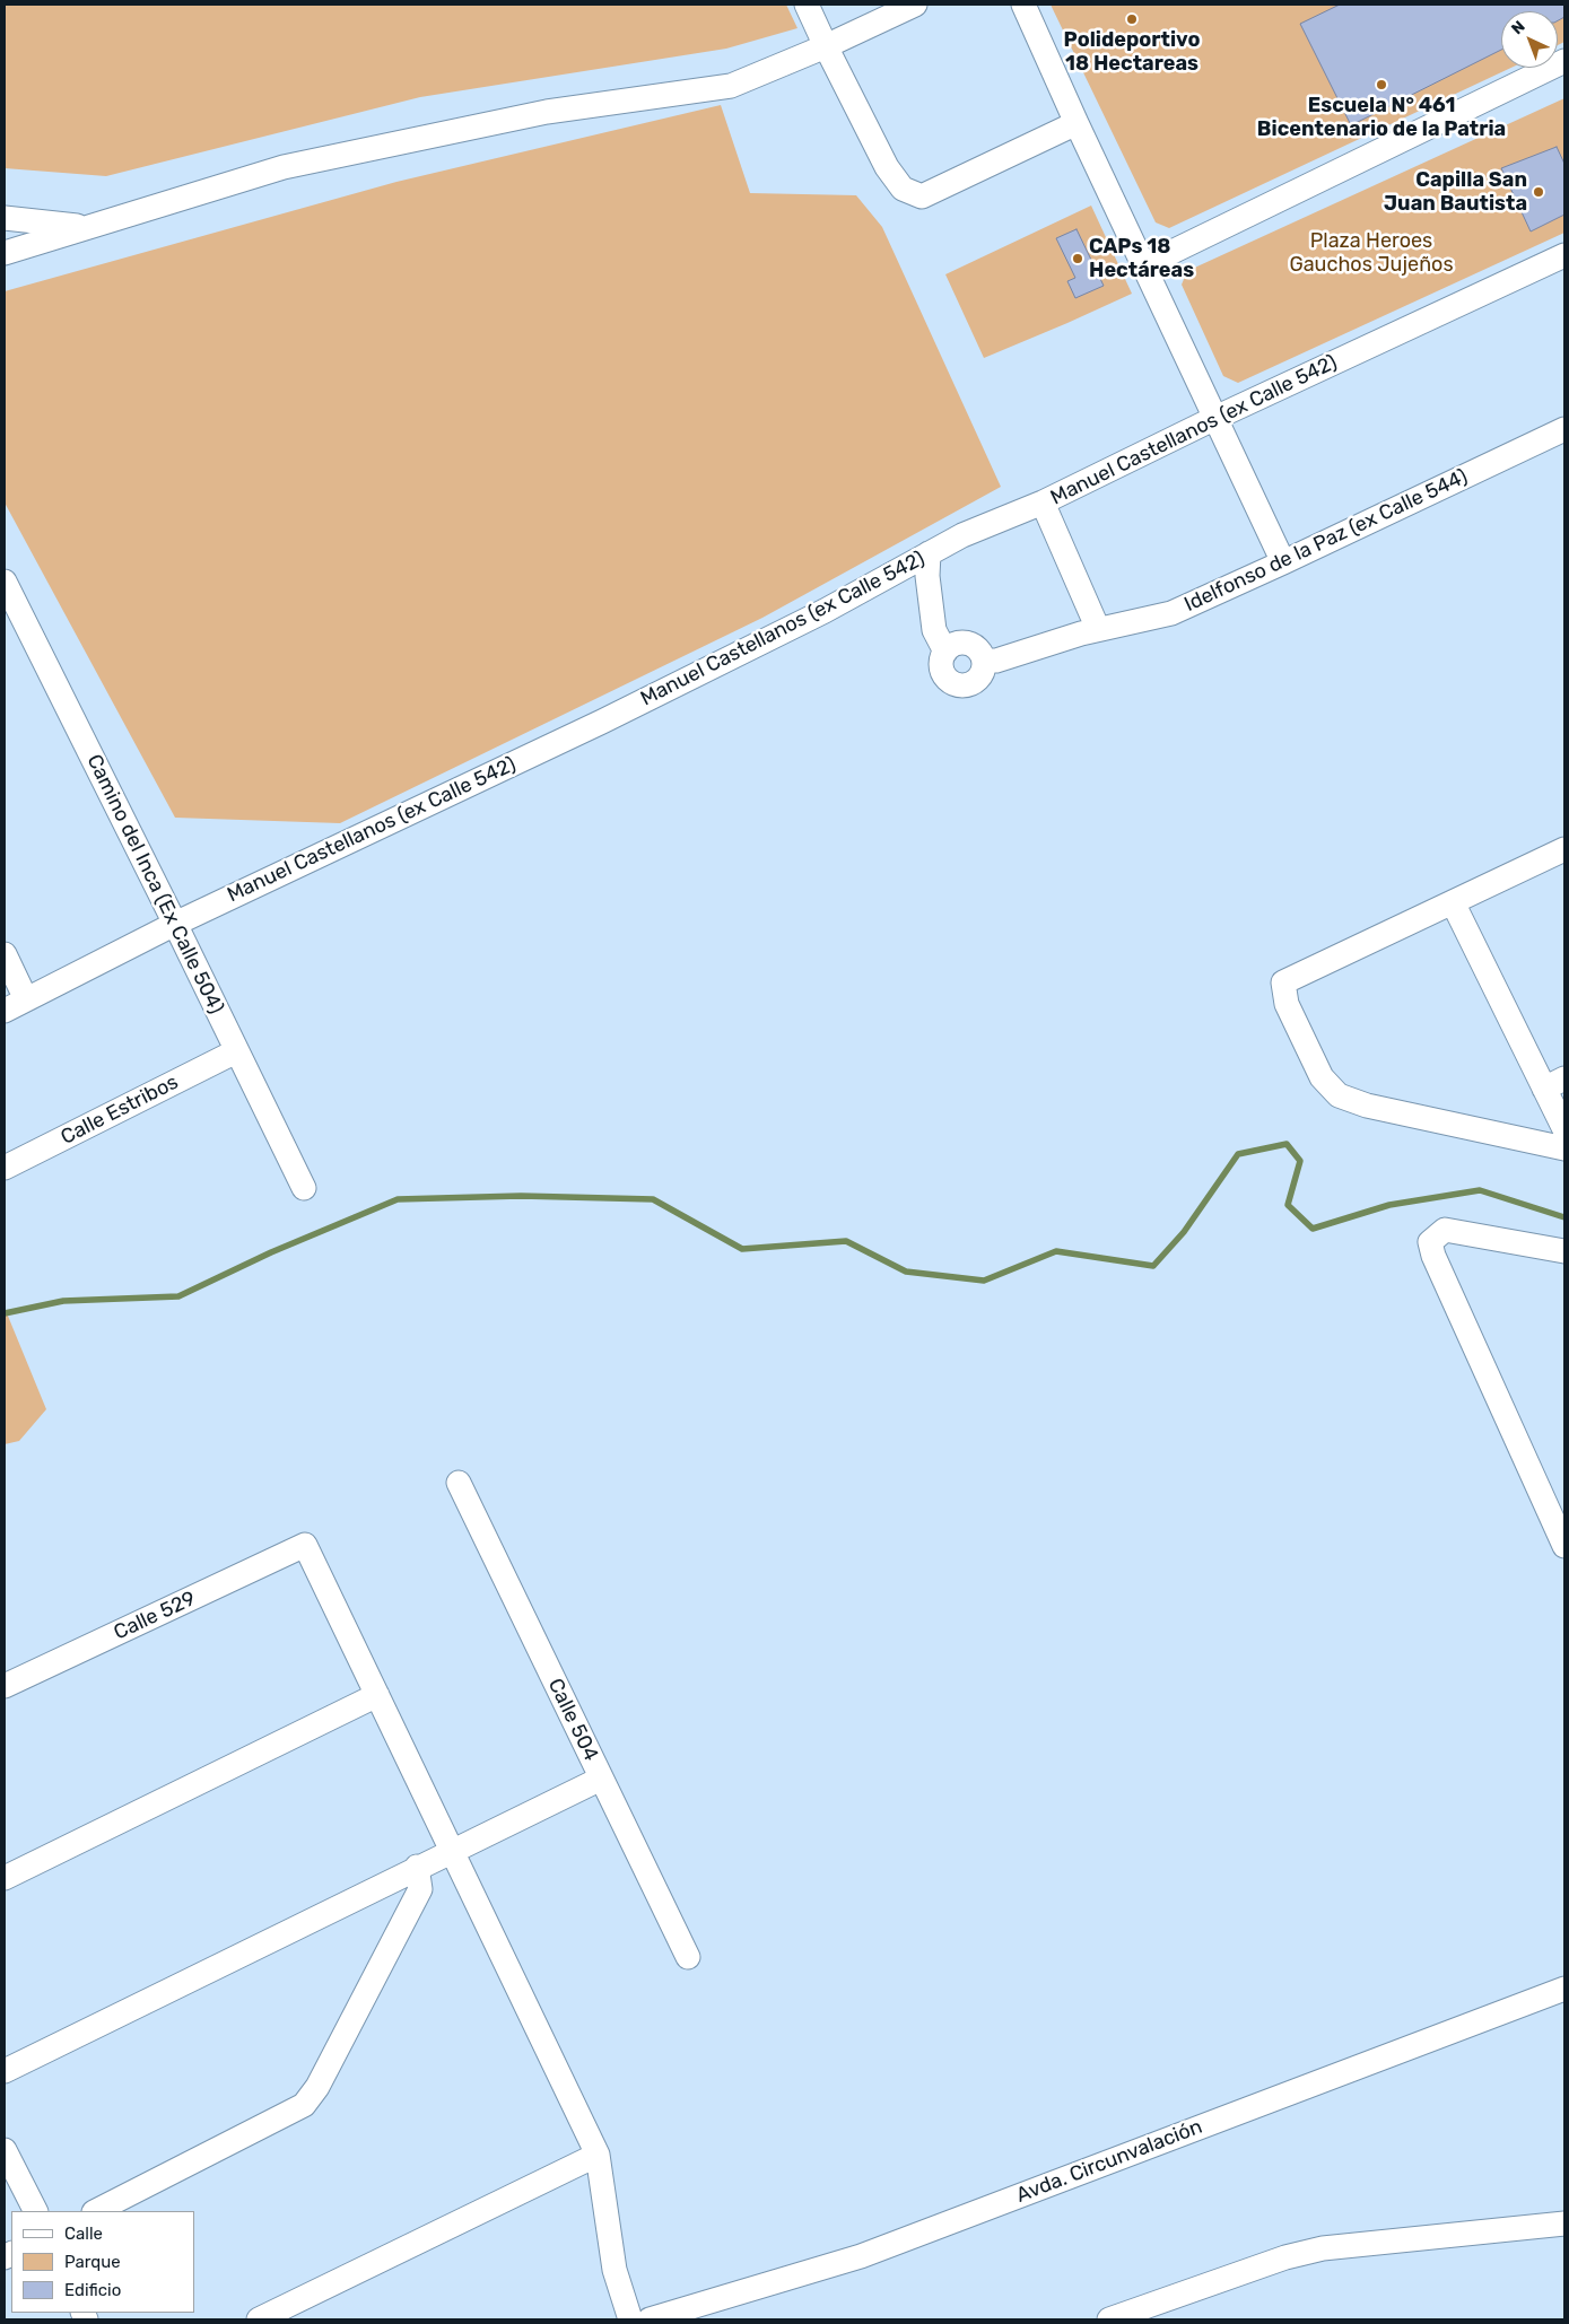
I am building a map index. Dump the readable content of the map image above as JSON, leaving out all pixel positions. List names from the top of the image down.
{
  "streets": {
    "street": [
      "Manuel Castellanos (ex Calle 542)",
      "Idelfonso de la Paz (ex Calle 544)",
      "Camino del Inca (Ex Calle 504)",
      "Calle Estribos",
      "Calle 529",
      "Calle 504",
      "Avda. Circunvalación"
    ]
  },
  "crossings": [
    ["Manuel Castellanos (ex Calle 542)", "Camino del Inca (Ex Calle 504)"],
    ["Camino del Inca (Ex Calle 504)", "Calle Estribos"]
  ],
  "parks": ["Plaza Heroes Gauchos Jujeños"],
  "places": [
    "Polideportivo 18 Hectareas",
    "Escuela N° 461 Bicentenario de la Patria",
    "Capilla San Juan Bautista",
    "CAPs 18 Hectáreas"
  ],
  "legend": ["Calle", "Parque", "Edificio"],
  "north": "top left"
}
